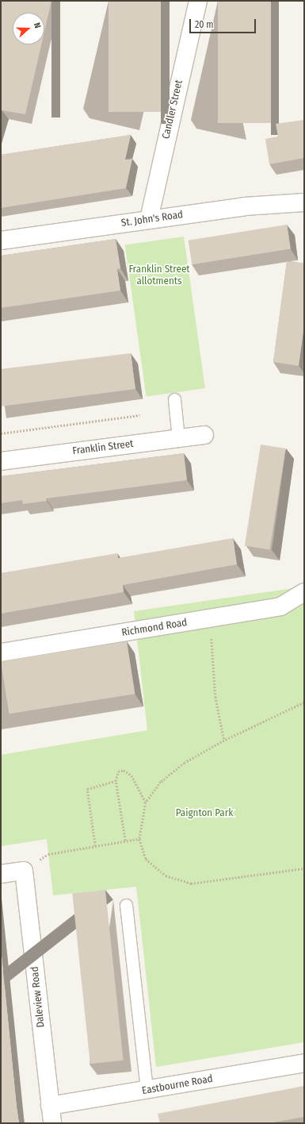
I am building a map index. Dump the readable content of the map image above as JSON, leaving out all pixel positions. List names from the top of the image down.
{
  "streets": {
    "street": [
      "Candler Street",
      "St. John's Road",
      "Franklin Street",
      "Richmond Road",
      "Daleview Road",
      "Eastbourne Road"
    ]
  },
  "crossings": [
    ["Candler Street", "St. John's Road"],
    ["Daleview Road", "Eastbourne Road"]
  ],
  "parks": ["Franklin Street allotments", "Paignton Park"],
  "scale_bar": "20 m",
  "north": "right"
}
